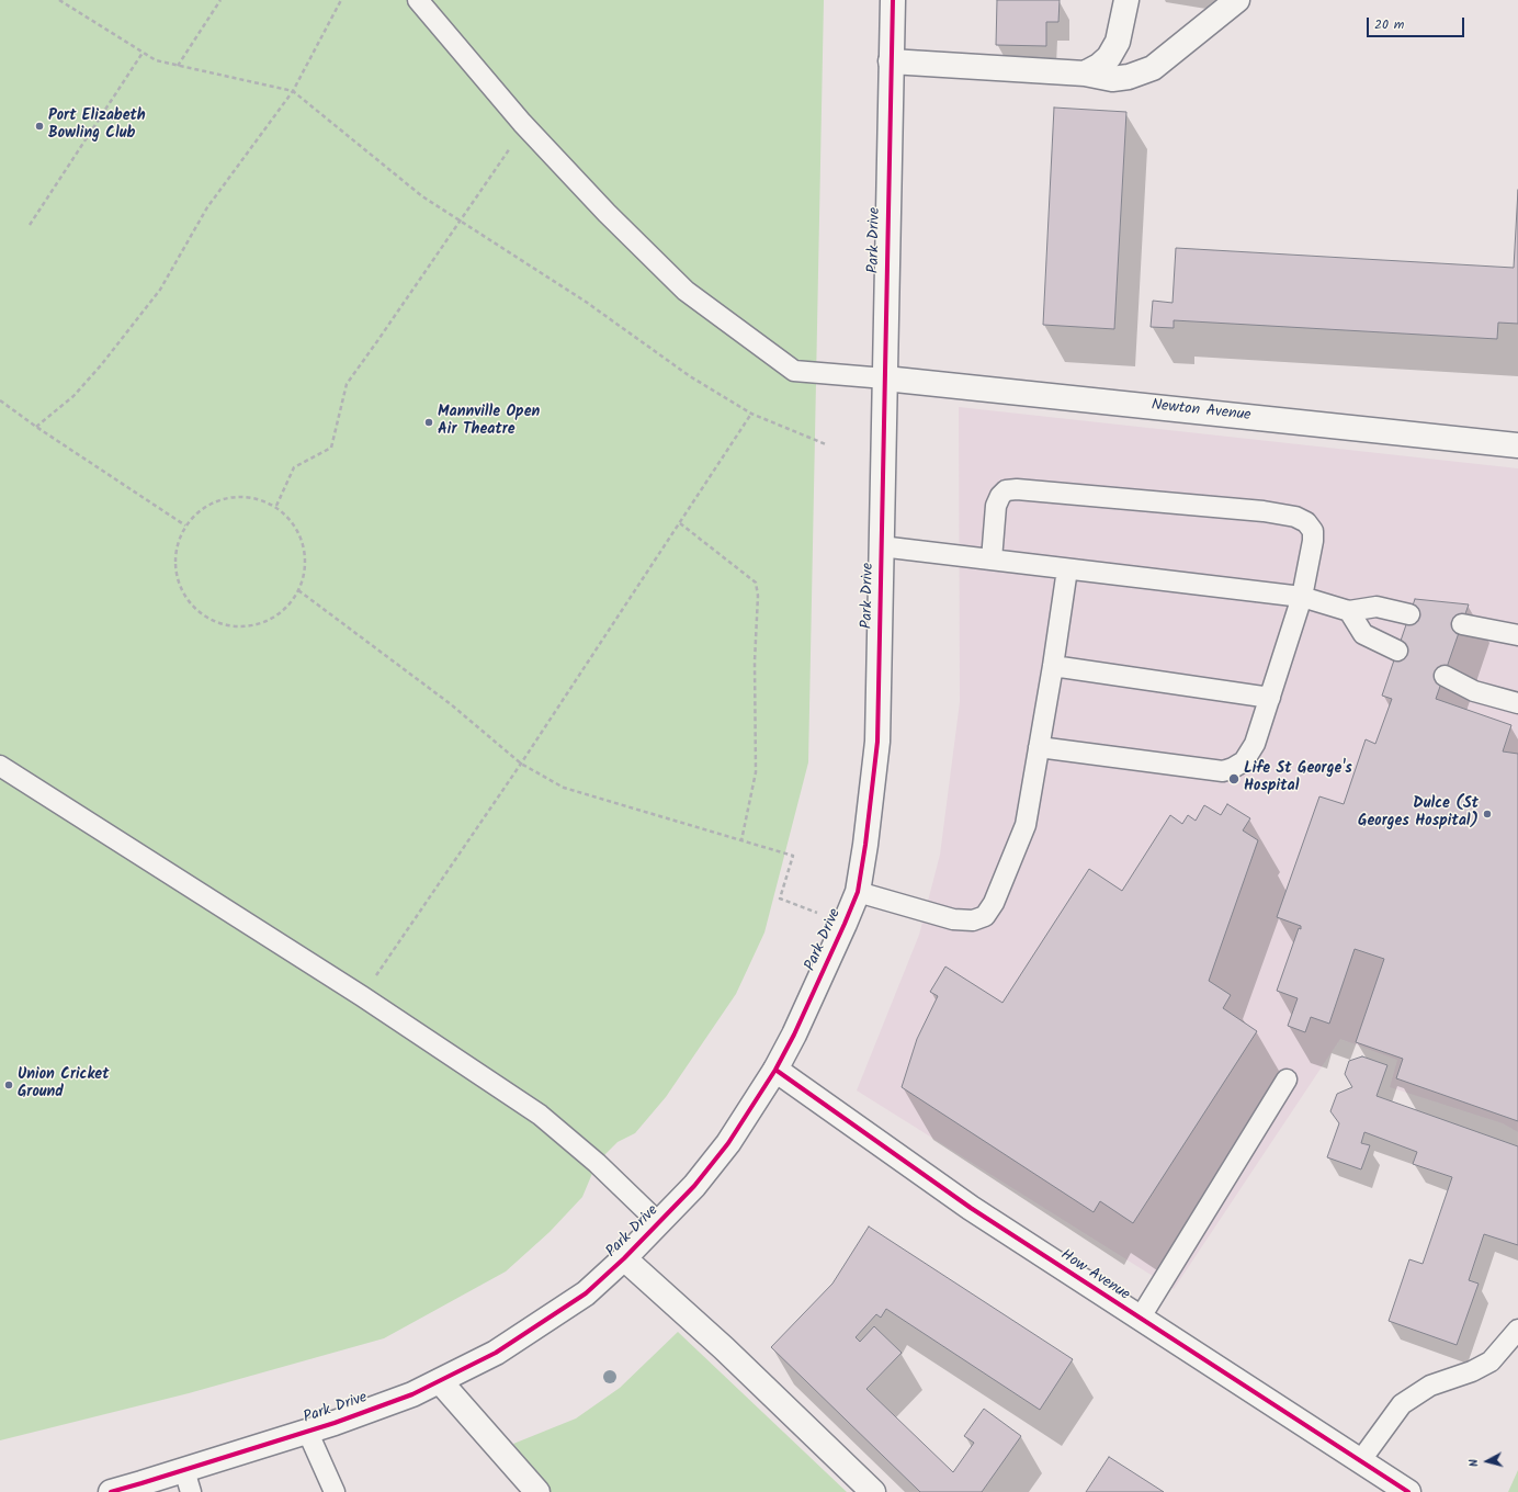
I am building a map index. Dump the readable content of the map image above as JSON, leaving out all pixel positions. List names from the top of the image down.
{
  "streets": {
    "street": ["Park Drive", "Newton Avenue", "How Avenue"]
  },
  "crossings": [
    ["Park Drive", "Newton Avenue"],
    ["Park Drive", "How Avenue"]
  ],
  "places": [
    "Port Elizabeth Bowling Club",
    "Mannville Open Air Theatre",
    "Life St George's Hospital",
    "Dulce (St Georges Hospital)",
    "Union Cricket Ground"
  ],
  "scale_bar": "20 m",
  "north": "left"
}
